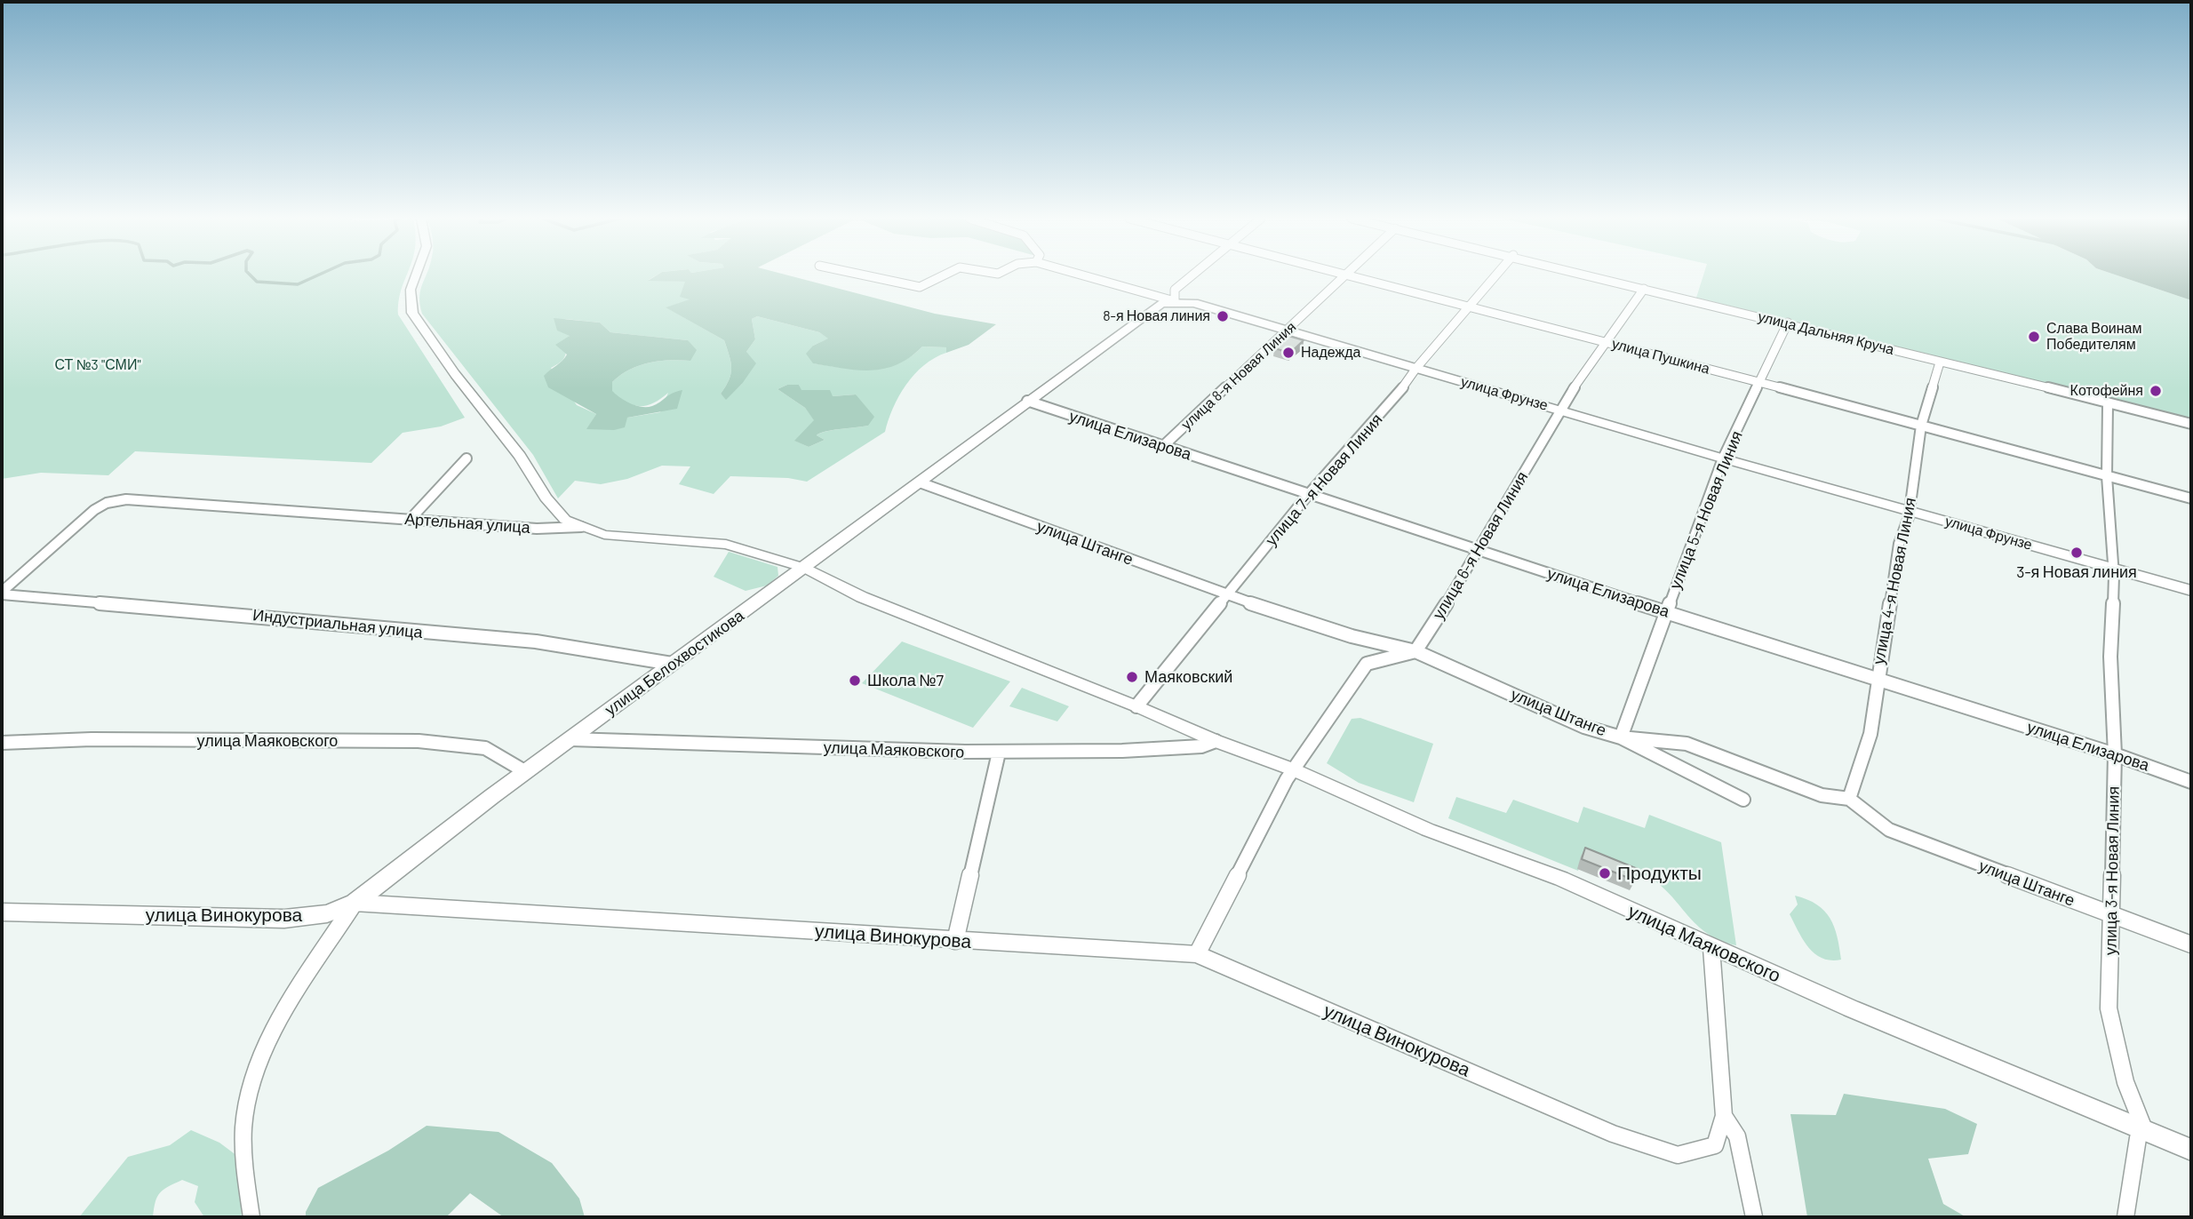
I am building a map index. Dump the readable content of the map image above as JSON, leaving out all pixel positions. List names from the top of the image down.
{
  "streets": {
    "main road": ["улица Фрунзе", "улица Белохвостикова", "улица Винокурова"],
    "street": [
      "улица Дальняя Круча",
      "улица Пушкина",
      "улица 8-я Новая Линия",
      "улица Елизарова",
      "улица 7-я Новая Линия",
      "улица 5-я Новая Линия",
      "Артельная улица",
      "улица Штанге",
      "улица 6-я Новая Линия",
      "улица 4-я Новая Линия",
      "Индустриальная улица",
      "улица Маяковского",
      "улица 3-я Новая Линия"
    ]
  },
  "crossings": [
    ["улица Дальняя Круча", "улица 5-я Новая Линия"],
    ["улица Дальняя Круча", "улица 6-я Новая Линия"],
    ["улица Дальняя Круча", "улица 4-я Новая Линия"],
    ["улица Дальняя Круча", "улица 3-я Новая Линия"],
    ["улица Пушкина", "улица 7-я Новая Линия"],
    ["улица Пушкина", "улица 5-я Новая Линия"],
    ["улица Пушкина", "улица 6-я Новая Линия"],
    ["улица Пушкина", "улица 4-я Новая Линия"],
    ["улица Пушкина", "улица 3-я Новая Линия"],
    ["улица 8-я Новая Линия", "улица Фрунзе"],
    ["улица 8-я Новая Линия", "улица Елизарова"],
    ["улица Фрунзе", "улица 7-я Новая Линия"],
    ["улица Фрунзе", "улица 5-я Новая Линия"],
    ["улица Фрунзе", "улица 6-я Новая Линия"],
    ["улица Фрунзе", "улица 4-я Новая Линия"],
    ["улица Фрунзе", "улица Белохвостикова"],
    ["улица Фрунзе", "улица 3-я Новая Линия"],
    ["улица Елизарова", "улица 7-я Новая Линия"],
    ["улица Елизарова", "улица 5-я Новая Линия"],
    ["улица Елизарова", "улица 6-я Новая Линия"],
    ["улица Елизарова", "улица 4-я Новая Линия"],
    ["улица Елизарова", "улица Белохвостикова"],
    ["улица Елизарова", "улица 3-я Новая Линия"],
    ["улица 7-я Новая Линия", "улица Штанге"],
    ["улица 7-я Новая Линия", "улица Маяковского"],
    ["улица 5-я Новая Линия", "улица Штанге"],
    ["Артельная улица", "улица Белохвостикова"],
    ["Артельная улица", "улица Маяковского"],
    ["улица Штанге", "улица 6-я Новая Линия"],
    ["улица Штанге", "улица 4-я Новая Линия"],
    ["улица Штанге", "улица Белохвостикова"],
    ["улица Штанге", "улица 3-я Новая Линия"],
    ["Индустриальная улица", "улица Белохвостикова"],
    ["улица Белохвостикова", "улица Маяковского"],
    ["улица Белохвостикова", "улица Винокурова"],
    ["улица Маяковского", "улица 3-я Новая Линия"],
    ["улица Маяковского", "улица Винокурова"]
  ],
  "parks": ["СТ №3 \"СМИ\""],
  "places": [
    "8-я Новая линия",
    "Слава Воинам Победителям",
    "Надежда",
    "Котофейня",
    "3-я Новая линия",
    "Маяковский",
    "Школа №7",
    "Продукты"
  ]
}
